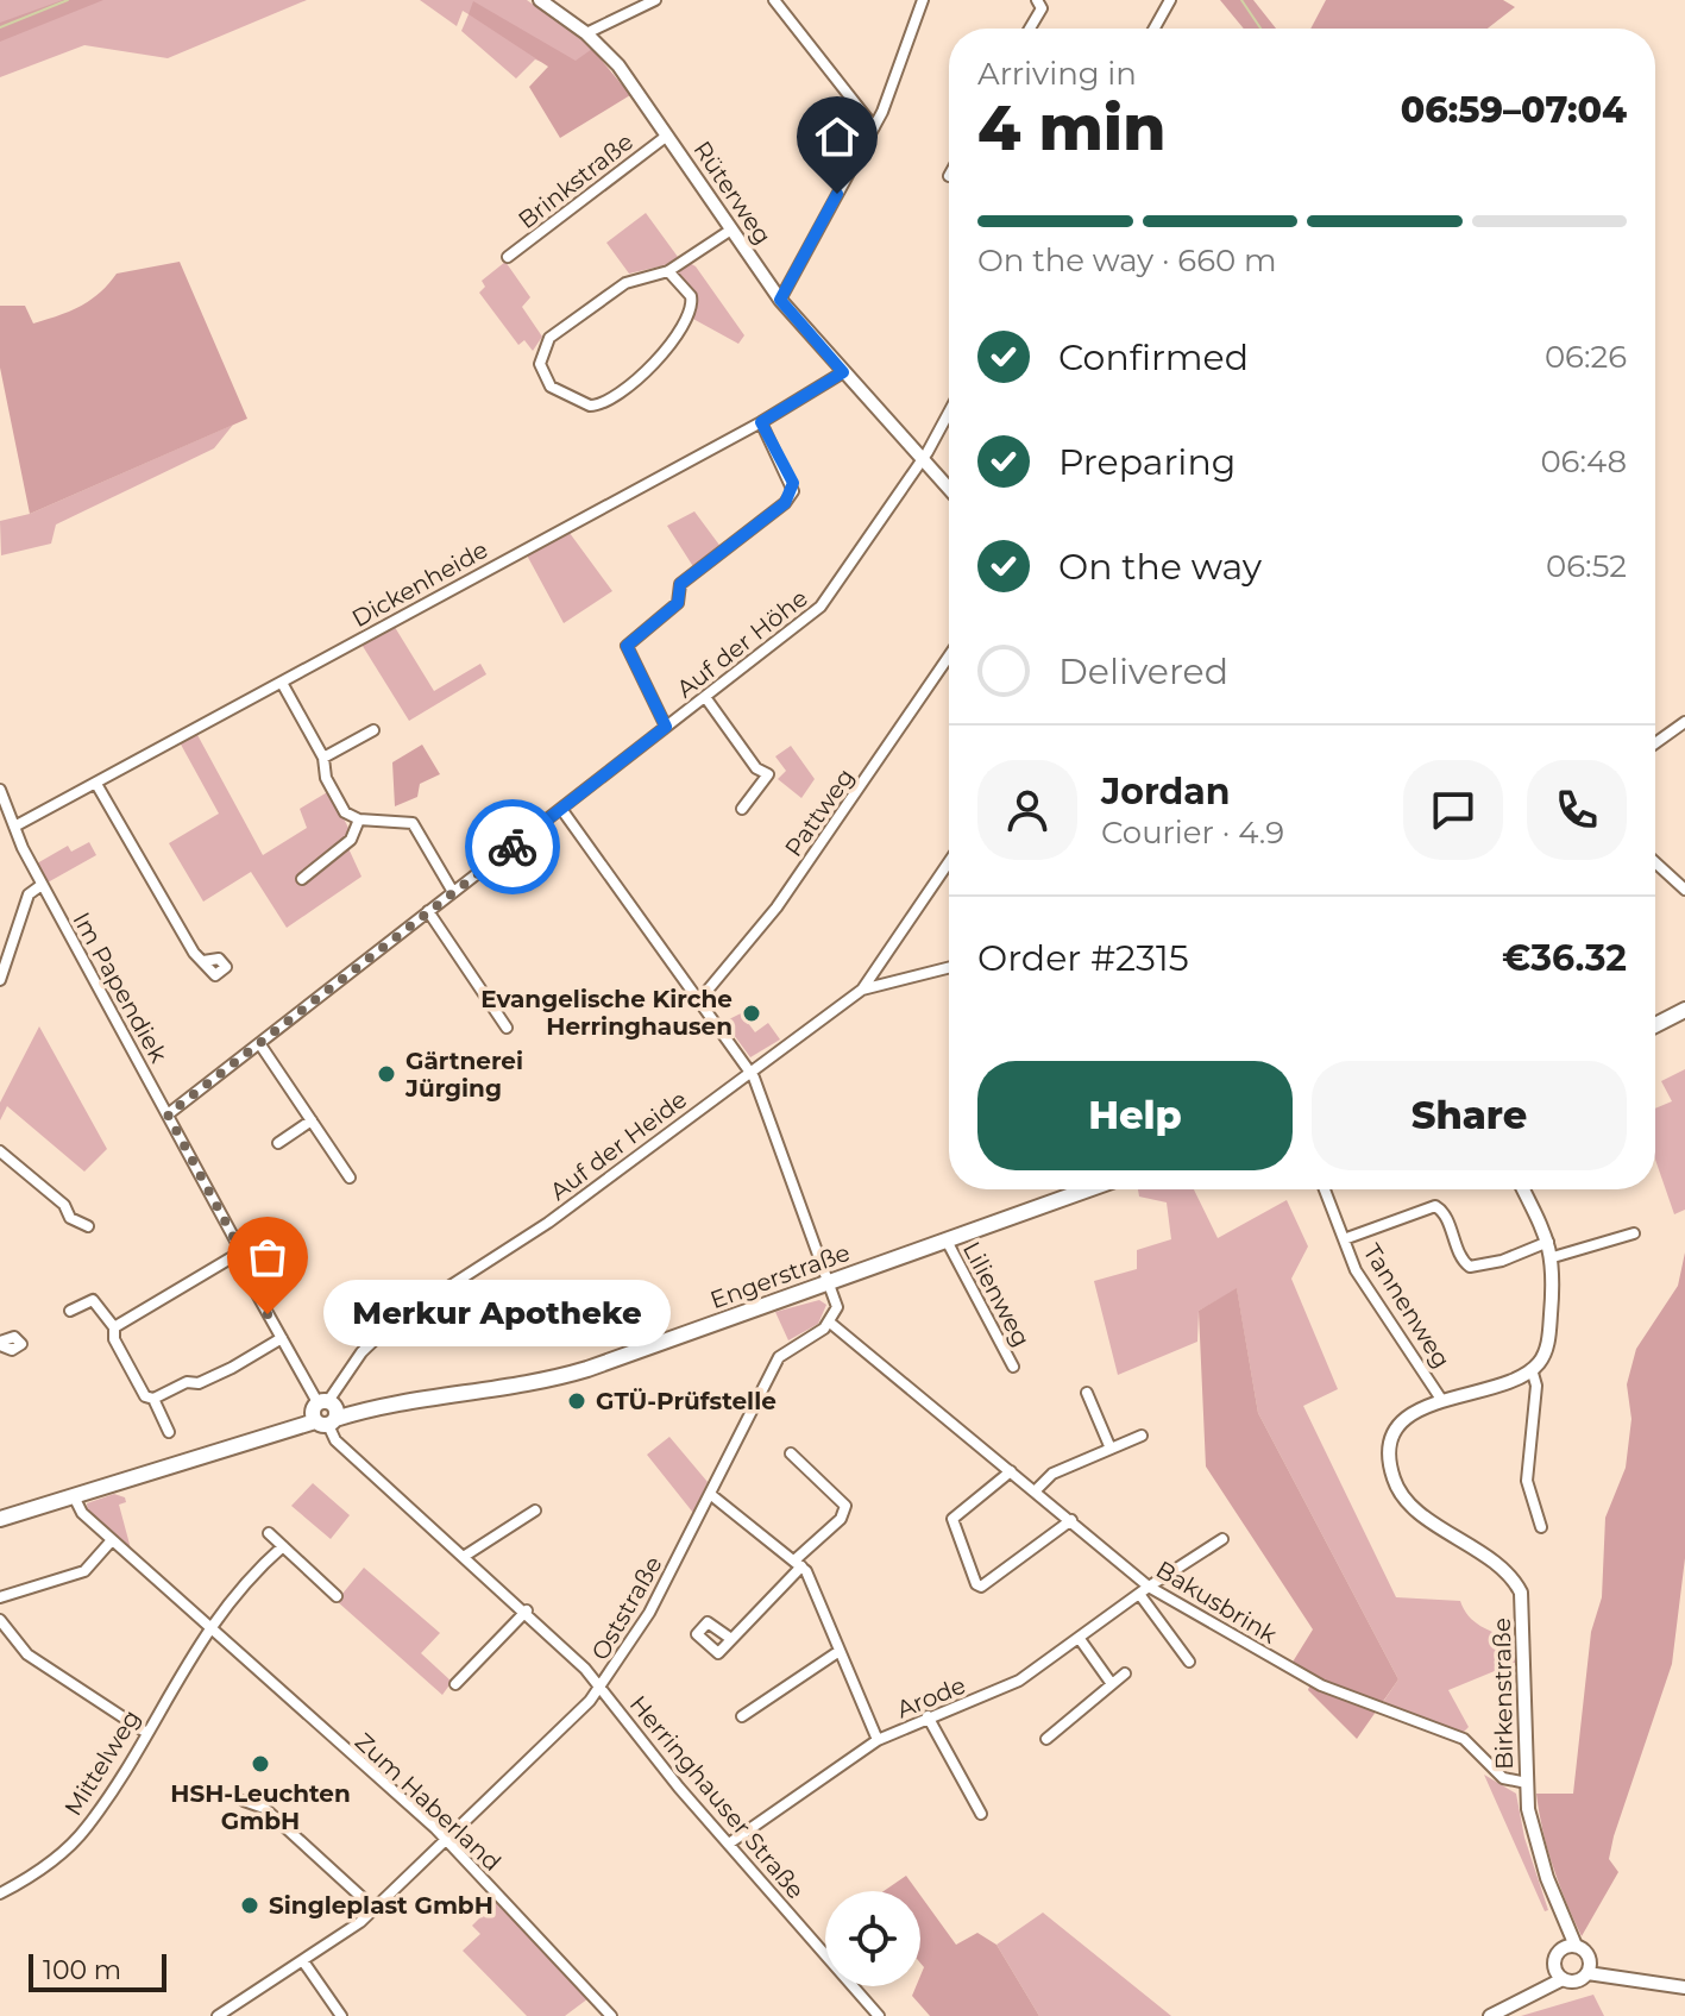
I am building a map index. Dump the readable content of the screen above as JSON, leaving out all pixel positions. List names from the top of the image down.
{
  "streets": {
    "main road": ["Engerstraße"],
    "street": [
      "Brinkstraße",
      "Rüterweg",
      "Dickenheide",
      "Auf der Höhe",
      "Pattweg",
      "Im Papendiek",
      "Auf der Heide",
      "Lilienweg",
      "Tannenweg",
      "Bakusbrink",
      "Oststraße",
      "Birkenstraße",
      "Arode",
      "Mittelweg",
      "Herringhauser Straße",
      "Zum Haberland"
    ]
  },
  "crossings": [
    ["Brinkstraße", "Rüterweg"],
    ["Rüterweg", "Dickenheide"],
    ["Rüterweg", "Auf der Höhe"],
    ["Dickenheide", "Im Papendiek"],
    ["Auf der Höhe", "Im Papendiek"],
    ["Im Papendiek", "Auf der Heide"],
    ["Im Papendiek", "Engerstraße"],
    ["Im Papendiek", "Oststraße"],
    ["Im Papendiek", "Herringhauser Straße"],
    ["Auf der Heide", "Engerstraße"],
    ["Engerstraße", "Lilienweg"],
    ["Engerstraße", "Zum Haberland"],
    ["Tannenweg", "Birkenstraße"],
    ["Bakusbrink", "Oststraße"],
    ["Bakusbrink", "Birkenstraße"],
    ["Bakusbrink", "Arode"],
    ["Oststraße", "Herringhauser Straße"],
    ["Oststraße", "Zum Haberland"],
    ["Arode", "Herringhauser Straße"],
    ["Mittelweg", "Zum Haberland"]
  ],
  "places": [
    "Evangelische Kirche Herringhausen",
    "Gärtnerei Jürging",
    "Merkur Apotheke",
    "GTÜ-Prüfstelle",
    "HSH-Leuchten GmbH",
    "Singleplast GmbH"
  ],
  "scale_bar": "100 m",
  "page": {
    "heading": ["4 min", "Arriving in", "06:59–07:04"],
    "panel": [
      "Jordan",
      "Courier · 4.9",
      "Order #2315",
      "€36.32"
    ],
    "bar": "On the way · 660 m",
    "list": [
      ["Confirmed", "06:26"],
      ["Preparing", "06:48"],
      ["On the way", "06:52"],
      "Delivered"
    ],
    "buttons": ["Help", "Share"],
    "bubble": "Merkur Apotheke",
    "scale": "100 m"
  }
}
